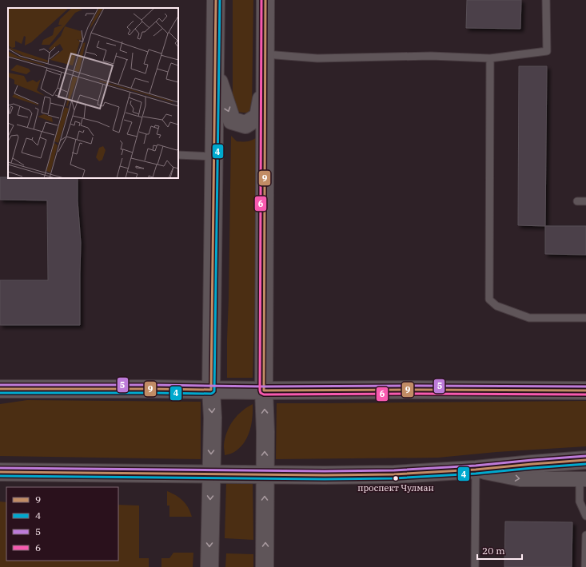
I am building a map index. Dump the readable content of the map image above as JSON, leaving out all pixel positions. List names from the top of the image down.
{
  "places": ["проспект Чулман"],
  "lines": [
    "transit line 9",
    "transit line 4",
    "transit line 6",
    "transit line 5"
  ],
  "legend": [
    "9",
    "4",
    "5",
    "6"
  ],
  "scale_bar": "20 m"
}
